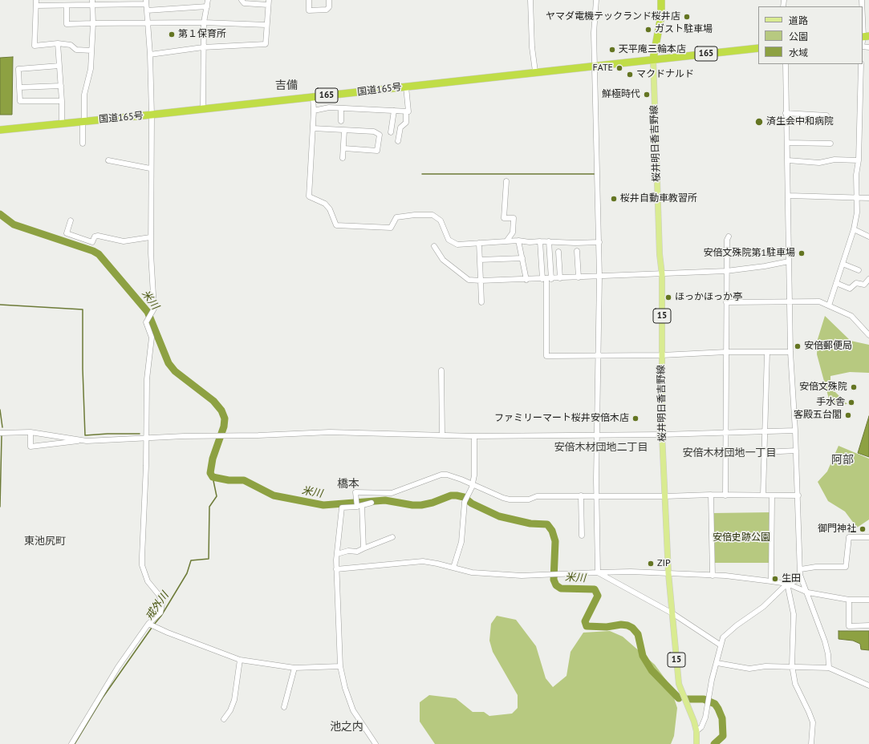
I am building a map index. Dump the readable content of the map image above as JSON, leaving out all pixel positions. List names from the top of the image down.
{
  "streets": {
    "highway": ["165", "国道165号"],
    "main road": ["桜井明日香吉野線", "15"]
  },
  "crossings": [
    ["国道165号", "桜井明日香吉野線"]
  ],
  "districts": [
    "吉備",
    "安倍木材団地二丁目",
    "安倍木材団地一丁目",
    "阿部",
    "橋本",
    "東池尻町",
    "池之内"
  ],
  "water": ["米川", "戒外川"],
  "parks": ["安倍史跡公園"],
  "places": [
    "ヤマダ電機テックランド桜井店",
    "ガスト駐車場",
    "第１保育所",
    "天平庵三輪本店",
    "FATE",
    "マクドナルド",
    "鮮極時代",
    "済生会中和病院",
    "桜井自動車教習所",
    "安倍文殊院第1駐車場",
    "ほっかほっか亭",
    "安倍郵便局",
    "安倍文殊院",
    "手水舎",
    "客殿五台閣",
    "ファミリーマート桜井安倍木店",
    "御門神社",
    "ZIP",
    "生田"
  ],
  "legend": ["道路", "公園", "水域"]
}
